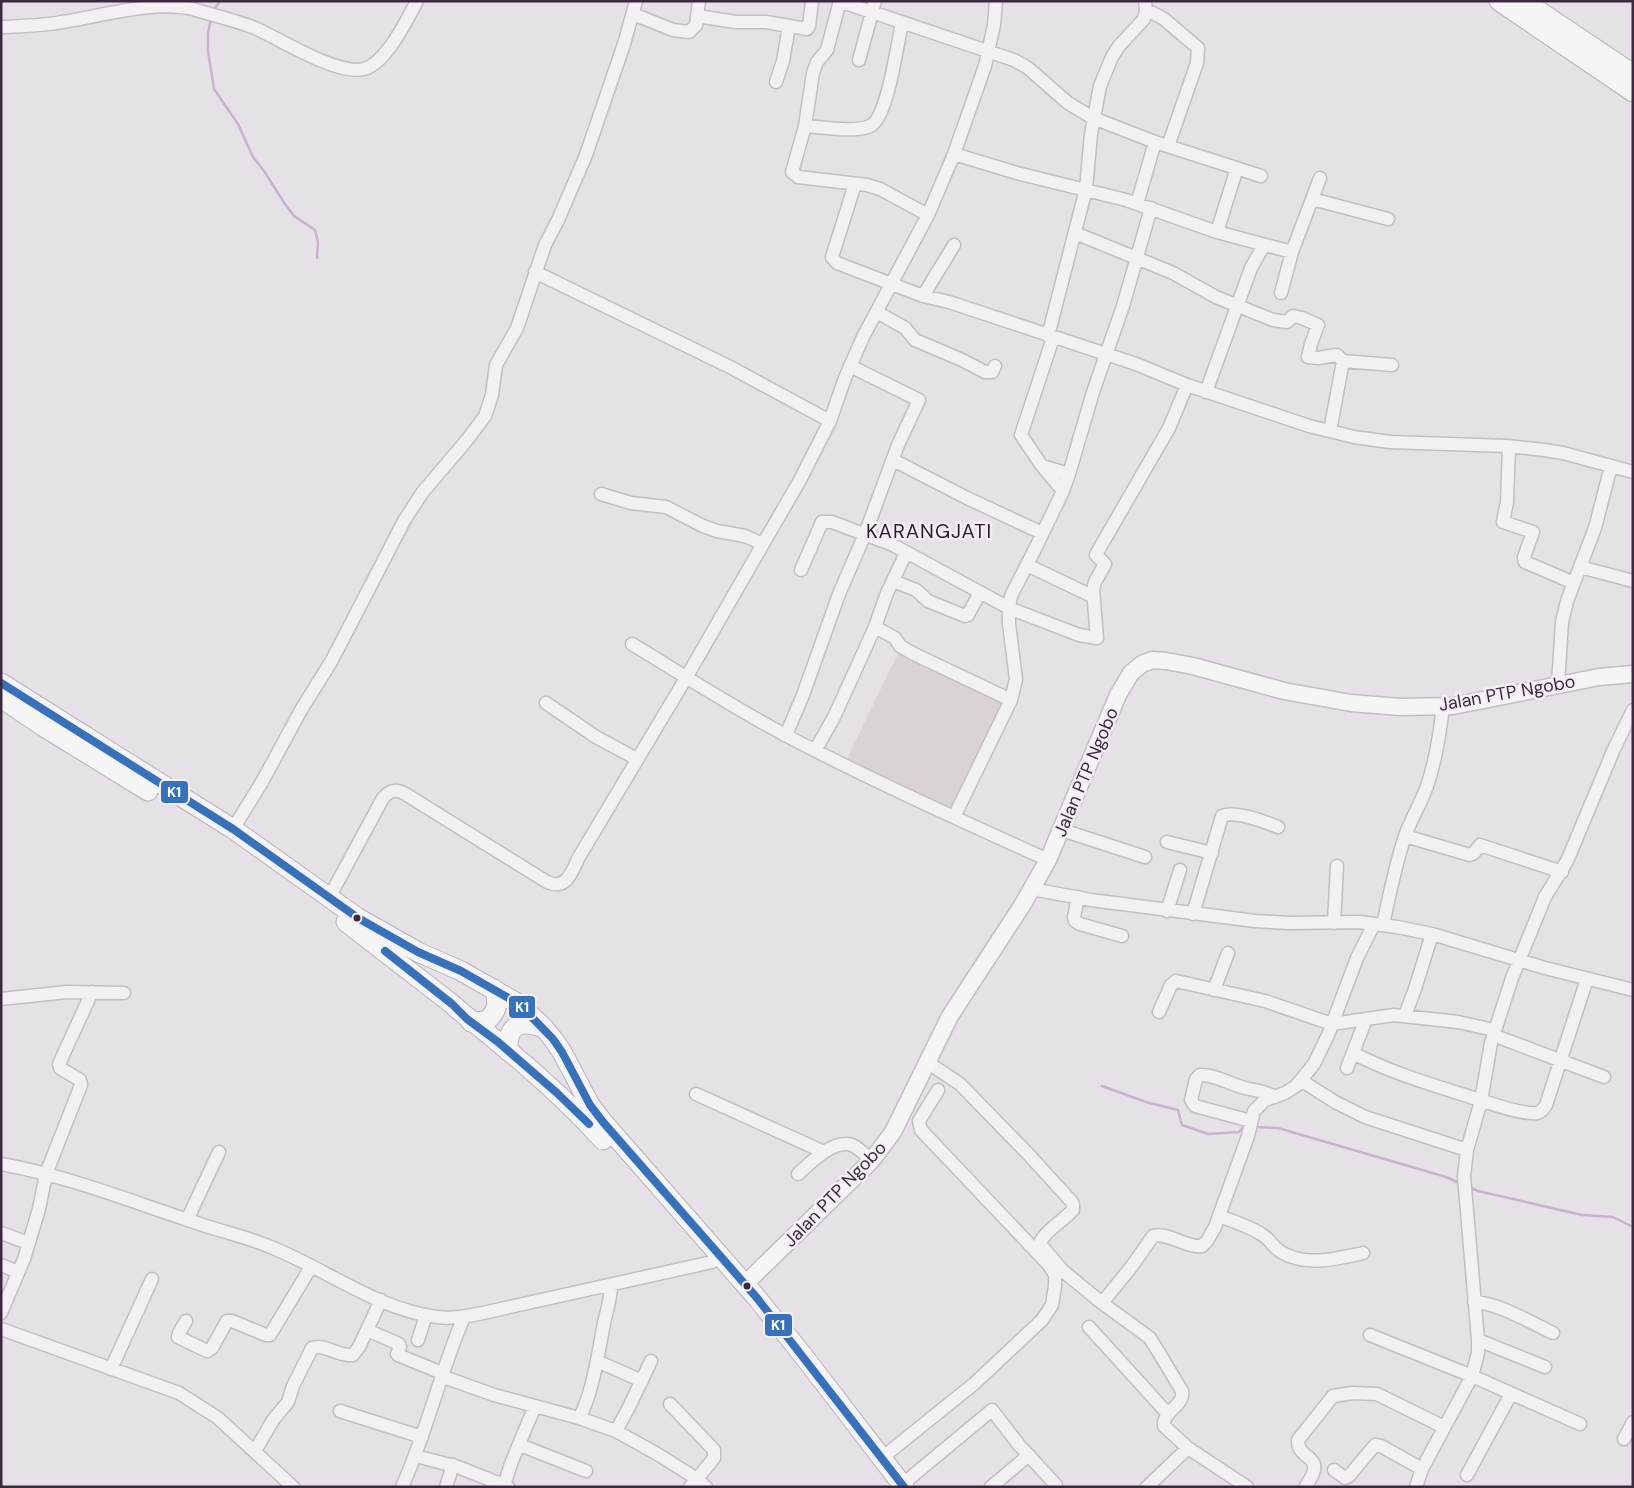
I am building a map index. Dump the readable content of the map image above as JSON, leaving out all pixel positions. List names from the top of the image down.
{
  "streets": {
    "main road": ["Jalan PTP Ngobo"]
  },
  "districts": ["KARANGJATI"],
  "lines": ["transit line K1"]
}
